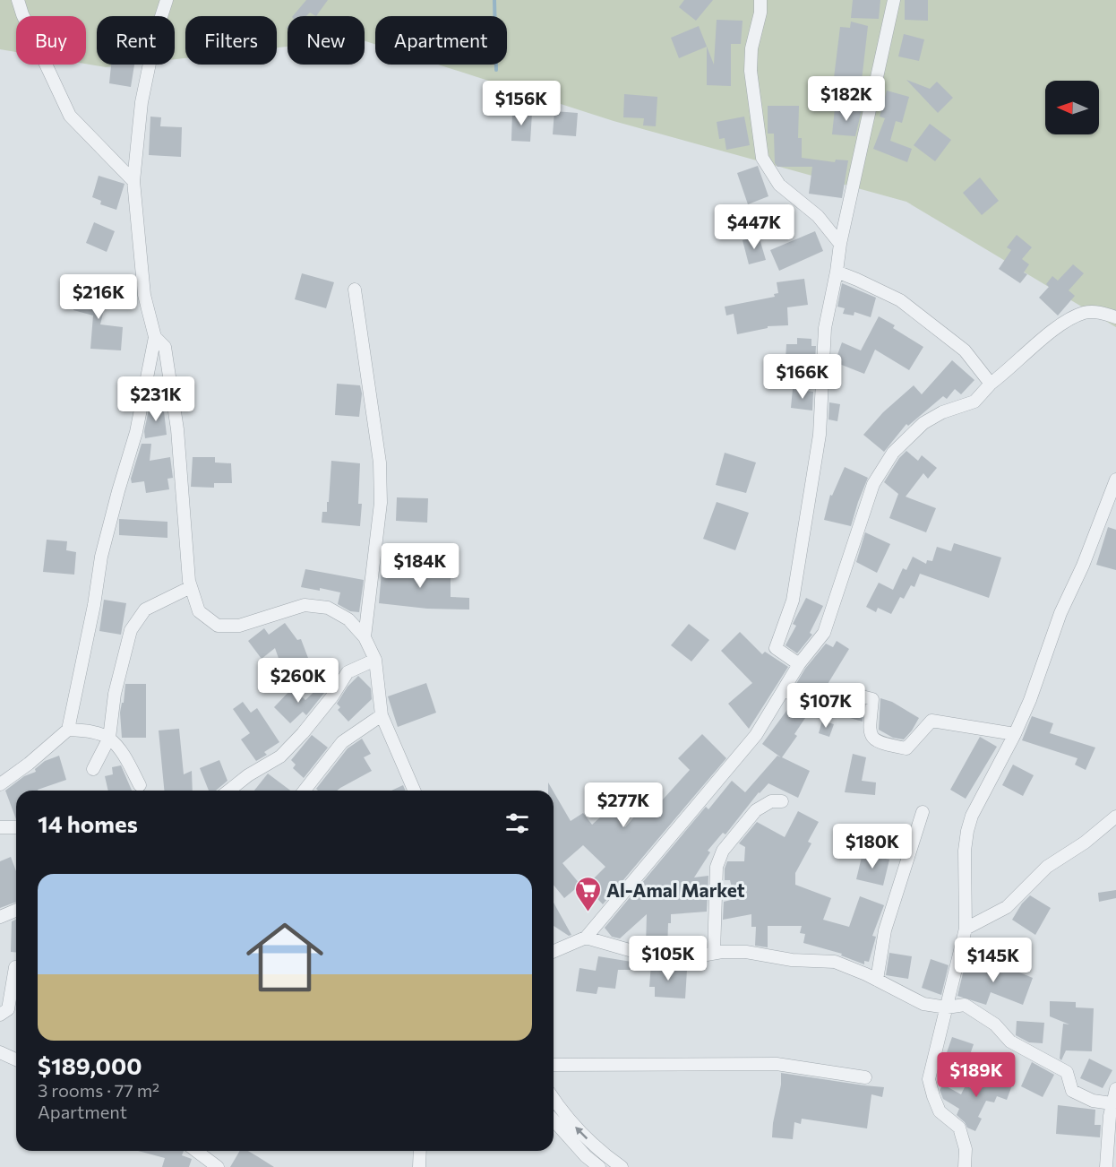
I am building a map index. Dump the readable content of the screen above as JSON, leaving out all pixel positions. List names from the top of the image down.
{
  "places": {
    "supermarket": ["Al-Amal Market"]
  },
  "north": "left",
  "page": {
    "chip": [
      "Buy",
      "Rent",
      "Filters",
      "New",
      "Apartment"
    ],
    "price": [
      "$182K",
      "$156K",
      "$447K",
      "$216K",
      "$166K",
      "$231K",
      "$184K",
      "$260K",
      "$107K",
      "$277K",
      "$180K",
      "$105K",
      "$145K",
      "$189K"
    ],
    "heading": "14 homes",
    "list": [
      {
        "name": "$189,000",
        "note": "3 rooms · 77 m² · Apartment"
      }
    ]
  }
}
